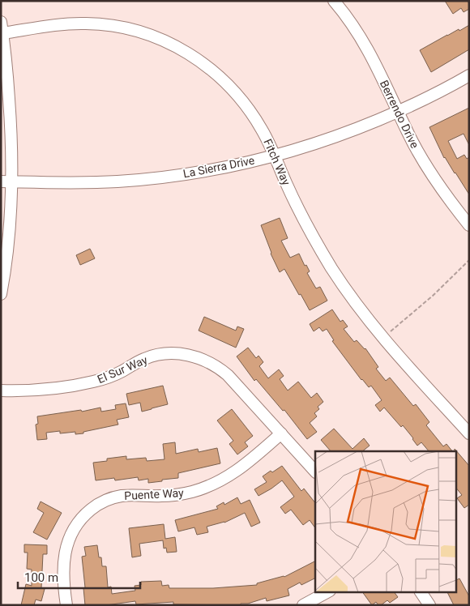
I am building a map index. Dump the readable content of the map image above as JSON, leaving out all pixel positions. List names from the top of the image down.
{
  "streets": {
    "street": [
      "Berrendo Drive",
      "Fitch Way",
      "La Sierra Drive",
      "El Sur Way",
      "Puente Way"
    ]
  },
  "crossings": [
    ["Berrendo Drive", "La Sierra Drive"],
    ["Fitch Way", "La Sierra Drive"],
    ["El Sur Way", "Puente Way"]
  ],
  "scale_bar": "100 m"
}
